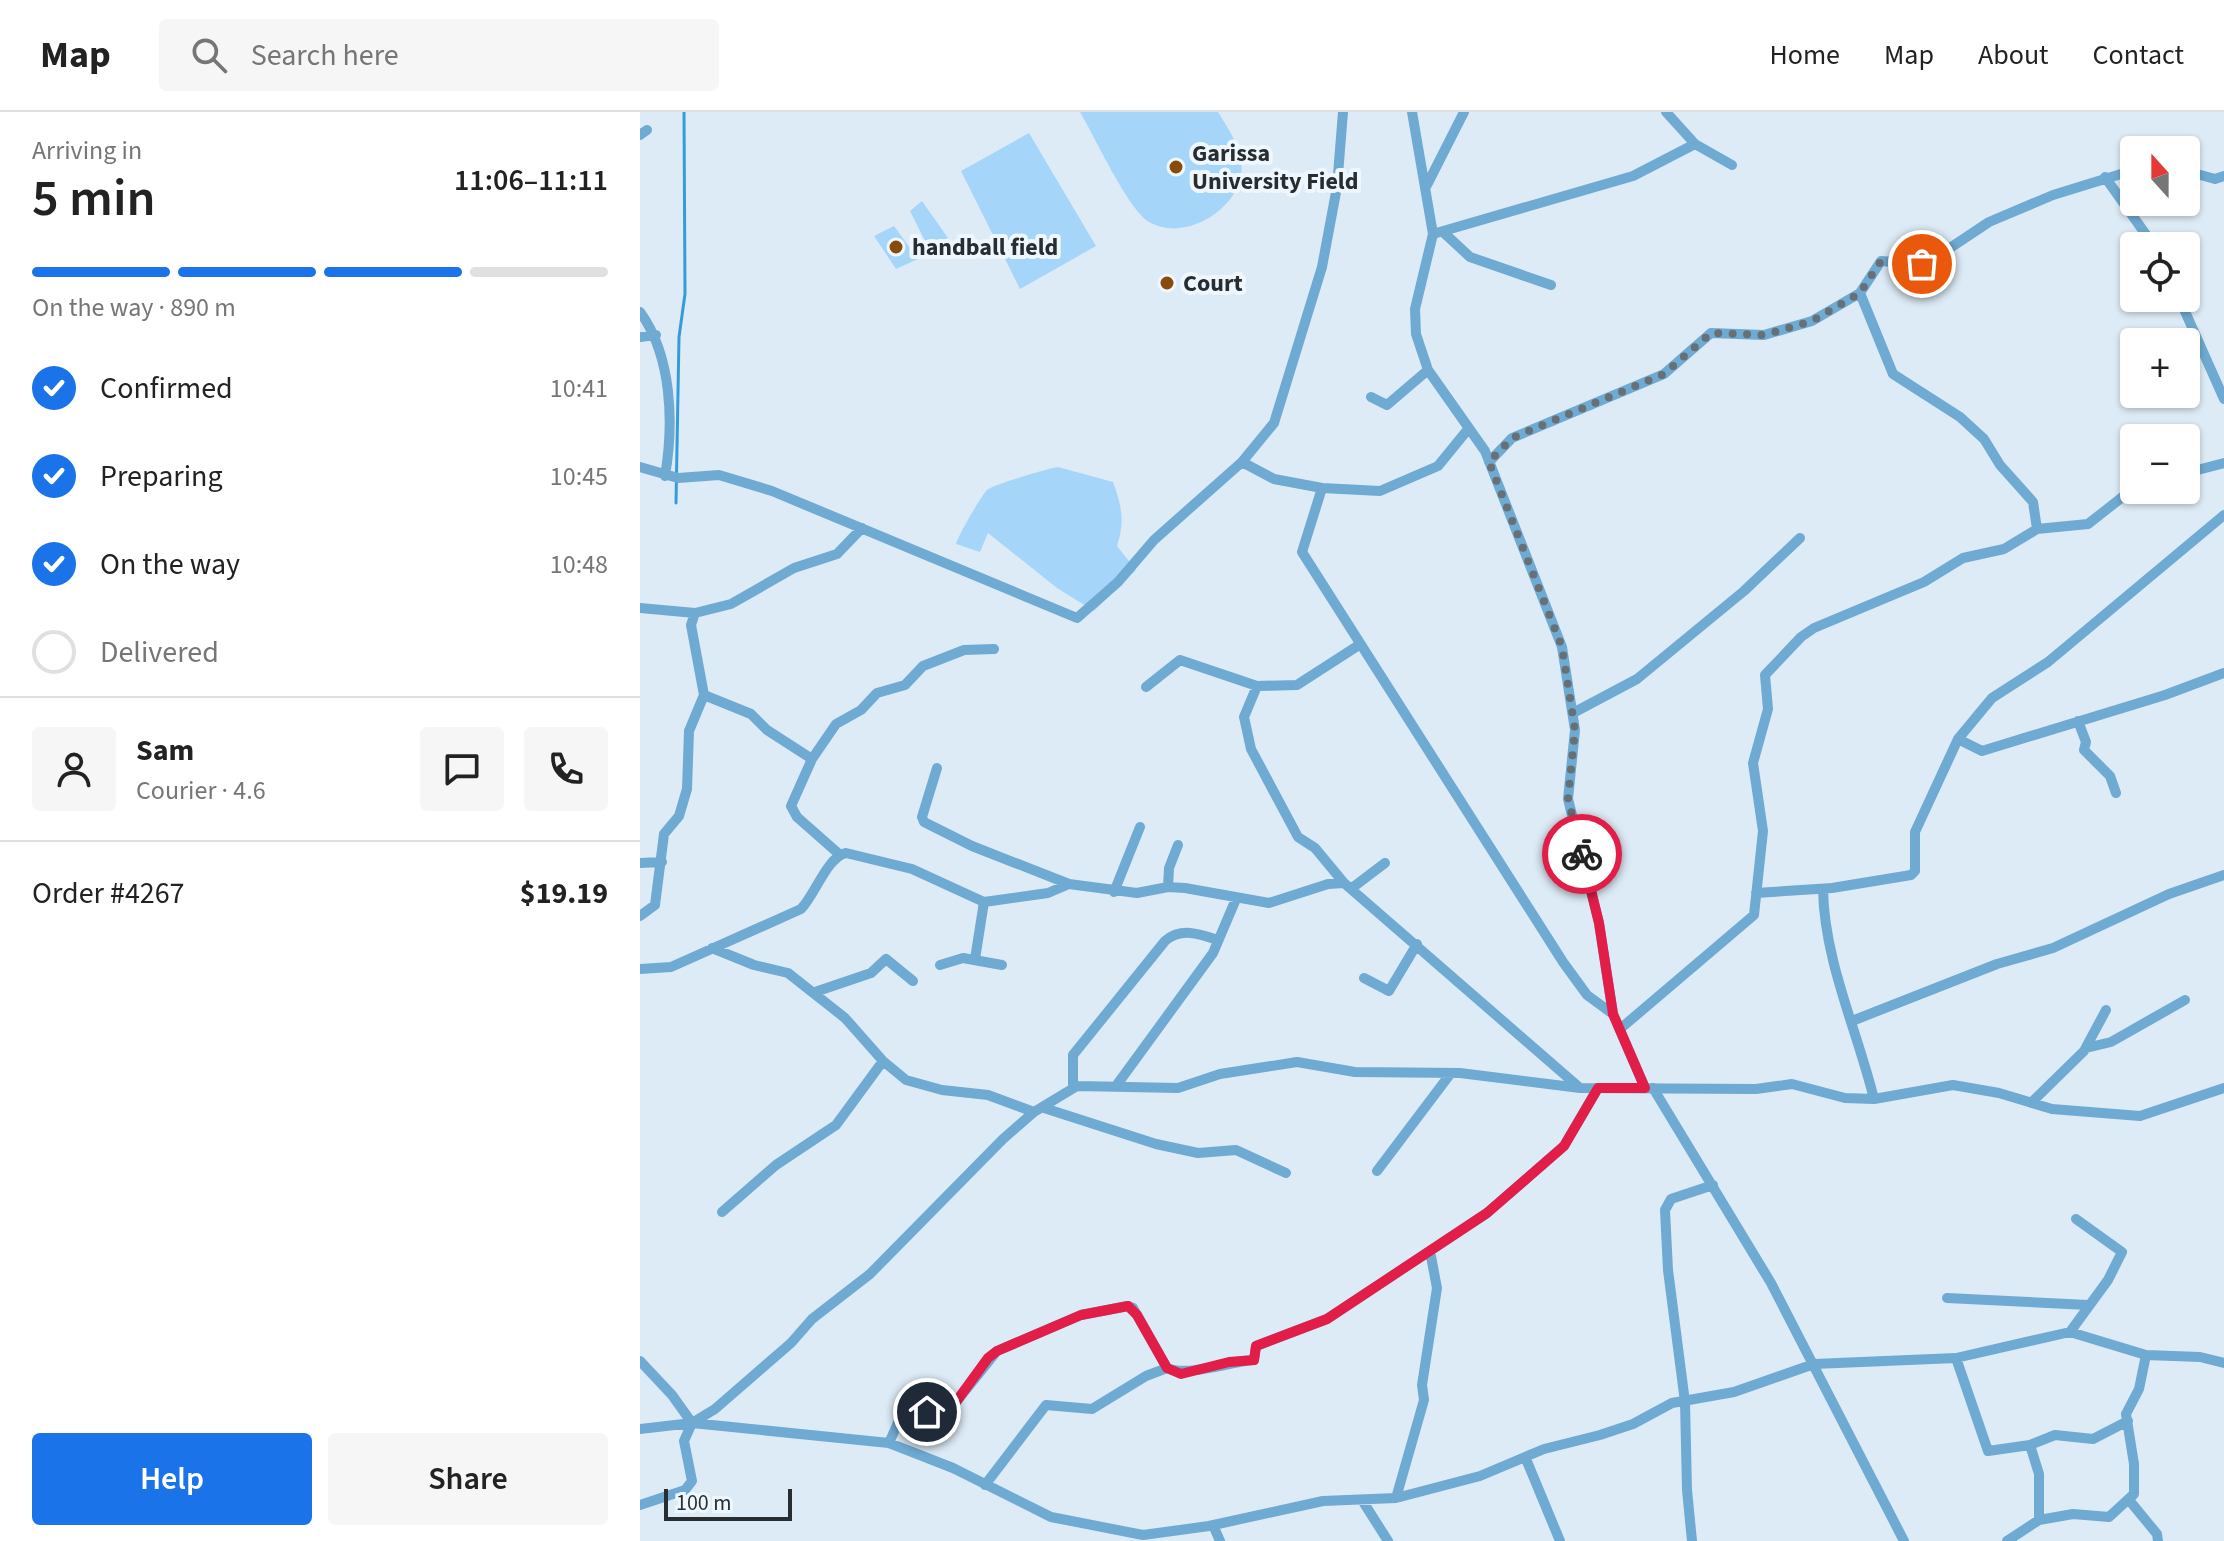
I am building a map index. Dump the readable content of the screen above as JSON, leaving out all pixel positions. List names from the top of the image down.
{
  "places": ["Garissa University Field", "handball field", "Court"],
  "scale_bar": "100 m",
  "north": "top",
  "page": {
    "header": "Map",
    "search": "Search here",
    "nav": [
      "Home",
      "Map",
      "About",
      "Contact"
    ],
    "heading": ["5 min", "Arriving in", "11:06–11:11"],
    "panel": [
      "Sam",
      "Courier · 4.6",
      "Order #4267",
      "$19.19"
    ],
    "map_buttons": ["+", "−"],
    "bar": "On the way · 890 m",
    "list": [
      ["Confirmed", "10:41"],
      ["Preparing", "10:45"],
      ["On the way", "10:48"],
      "Delivered"
    ],
    "buttons": ["Help", "Share"],
    "scale": "100 m"
  }
}
